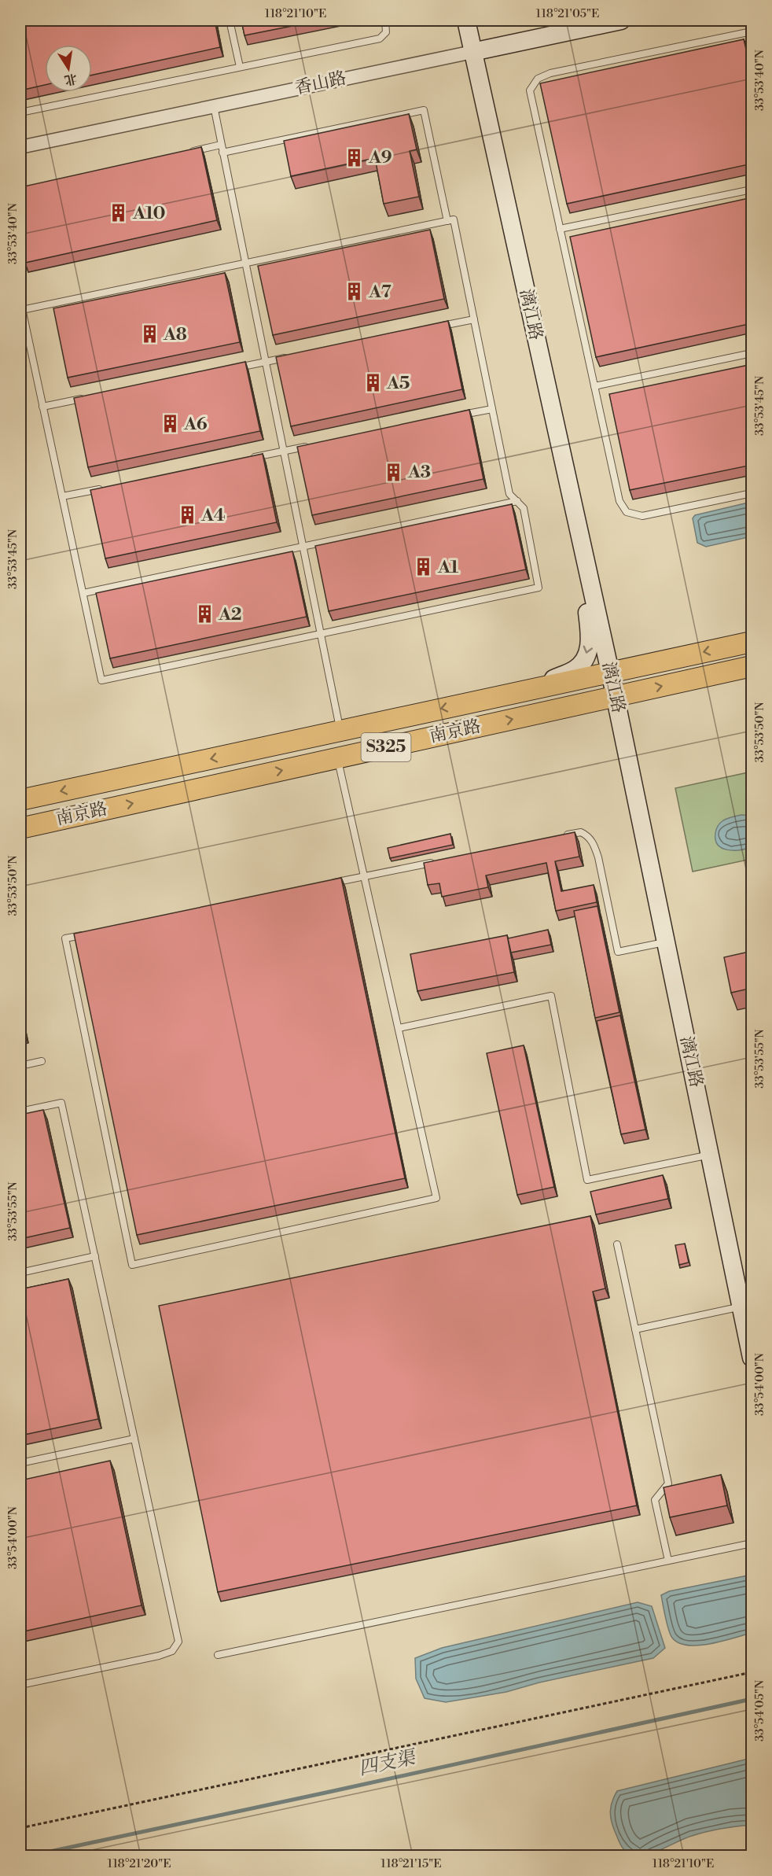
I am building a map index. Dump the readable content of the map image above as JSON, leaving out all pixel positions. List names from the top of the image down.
{
  "streets": {
    "main road": ["南京路", "S325"],
    "street": ["香山路", "漓江路"]
  },
  "crossings": [
    ["香山路", "漓江路"],
    ["漓江路", "南京路"]
  ],
  "water": ["四支渠"],
  "places": {
    "building": [
      "A9",
      "A10",
      "A7",
      "A8",
      "A5",
      "A6",
      "A3",
      "A4",
      "A1",
      "A2"
    ]
  },
  "north": "bottom",
  "coordinates": [
    "118°21'10\"E",
    "118°21'05\"E",
    "33°53'40\"N",
    "33°53'45\"N",
    "33°53'50\"N",
    "33°53'55\"N",
    "33°54'00\"N",
    "33°54'05\"N",
    "118°21'20\"E",
    "118°21'15\"E"
  ]
}
